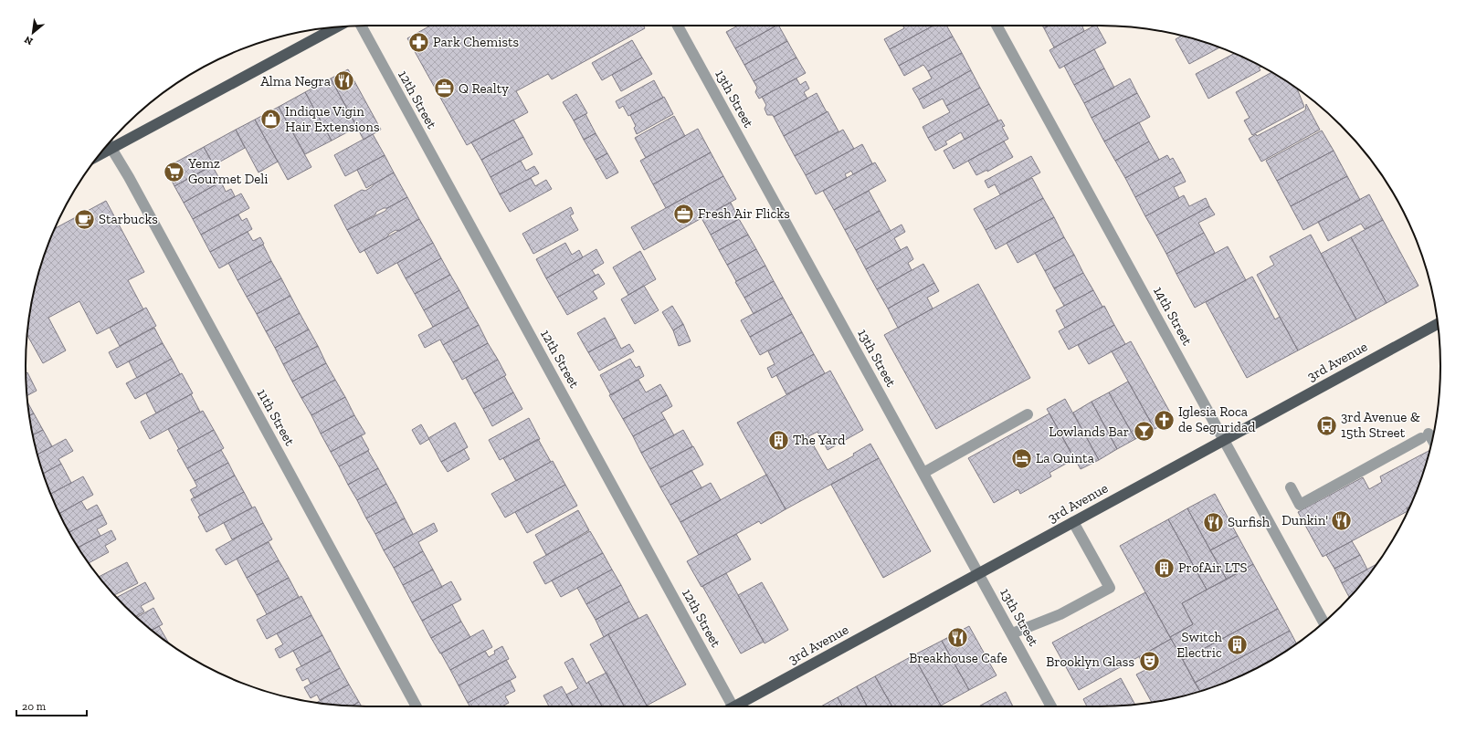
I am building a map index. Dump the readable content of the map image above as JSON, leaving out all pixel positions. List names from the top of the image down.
{
  "streets": {
    "main road": ["3rd Avenue"],
    "street": [
      "13th Street",
      "12th Street",
      "14th Street",
      "11th Street"
    ]
  },
  "crossings": [
    ["13th Street", "3rd Avenue"],
    ["14th Street", "3rd Avenue"]
  ],
  "places": {
    "pharmacy": ["Park Chemists"],
    "restaurant": [
      "Alma Negra",
      "Dunkin'",
      "Surfish",
      "Breakhouse Cafe"
    ],
    "office": ["Q Realty", "Fresh Air Flicks"],
    "shop": ["Indique Vigin Hair Extensions"],
    "supermarket": ["Yemz Gourmet Deli"],
    "cafe": ["Starbucks"],
    "church": ["Iglesia Roca de Seguridad"],
    "bus stop": ["3rd Avenue & 15th Street"],
    "bar": ["Lowlands Bar"],
    "building": ["The Yard", "ProfAir LTS", "Switch Electric"],
    "hotel": ["La Quinta"],
    "theatre": ["Brooklyn Glass"]
  },
  "scale_bar": "20 m",
  "north": "bottom left"
}
